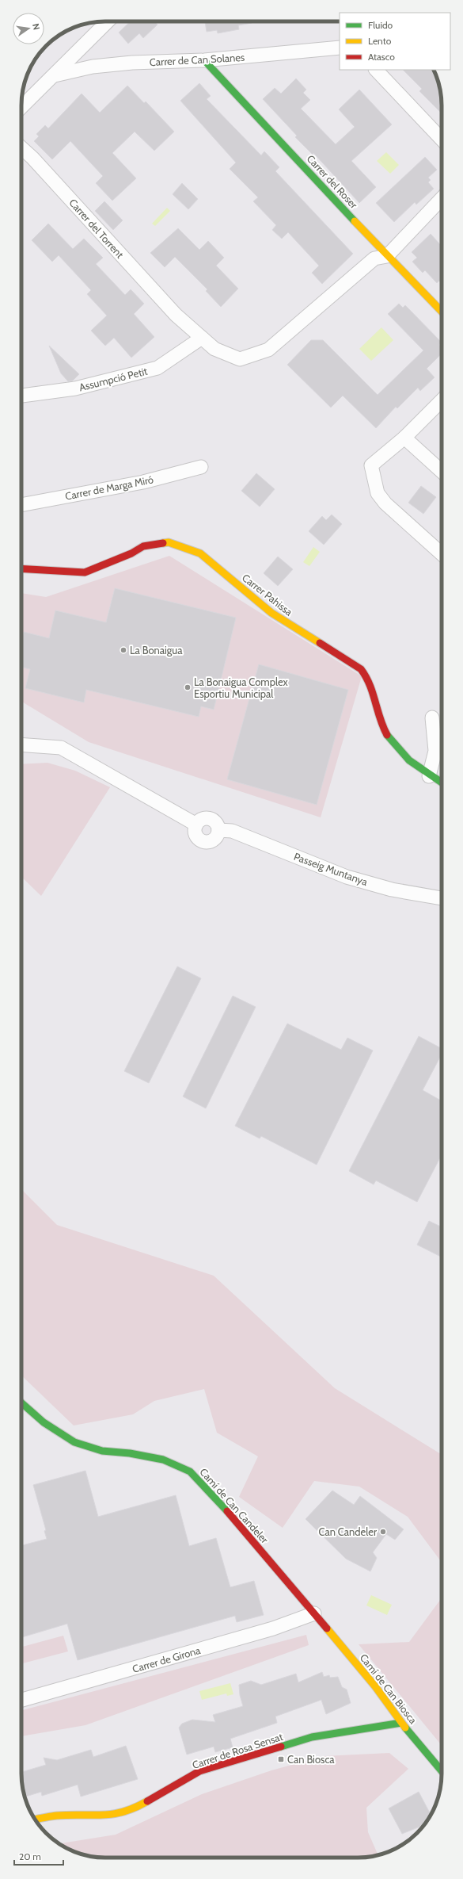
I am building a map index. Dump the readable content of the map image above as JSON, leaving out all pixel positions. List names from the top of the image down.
{
  "streets": {
    "street": [
      "Carrer de Can Solanes",
      "Carrer del Roser",
      "Carrer del Torrent",
      "Assumpció Petit",
      "Carrer de Marga Miró",
      "Carrer Pahissa",
      "Passeig Muntanya",
      "Camí de Can Candeler",
      "Carrer de Girona",
      "Camí de Can Biosca",
      "Carrer de Rosa Sensat"
    ]
  },
  "crossings": [
    ["Carrer de Can Solanes", "Carrer del Roser"],
    ["Carrer del Roser", "Carrer del Torrent"],
    ["Carrer del Torrent", "Assumpció Petit"],
    ["Camí de Can Candeler", "Carrer de Girona"],
    ["Camí de Can Candeler", "Camí de Can Biosca"],
    ["Carrer de Girona", "Camí de Can Biosca"],
    ["Camí de Can Biosca", "Carrer de Rosa Sensat"]
  ],
  "places": {
    "other": ["La Bonaigua", "La Bonaigua Complex Esportiu Municipal", "Can Candeler"],
    "transit": ["Can Biosca"]
  },
  "legend": ["Fluido", "Lento", "Atasco"],
  "scale_bar": "20 m",
  "north": "right"
}
